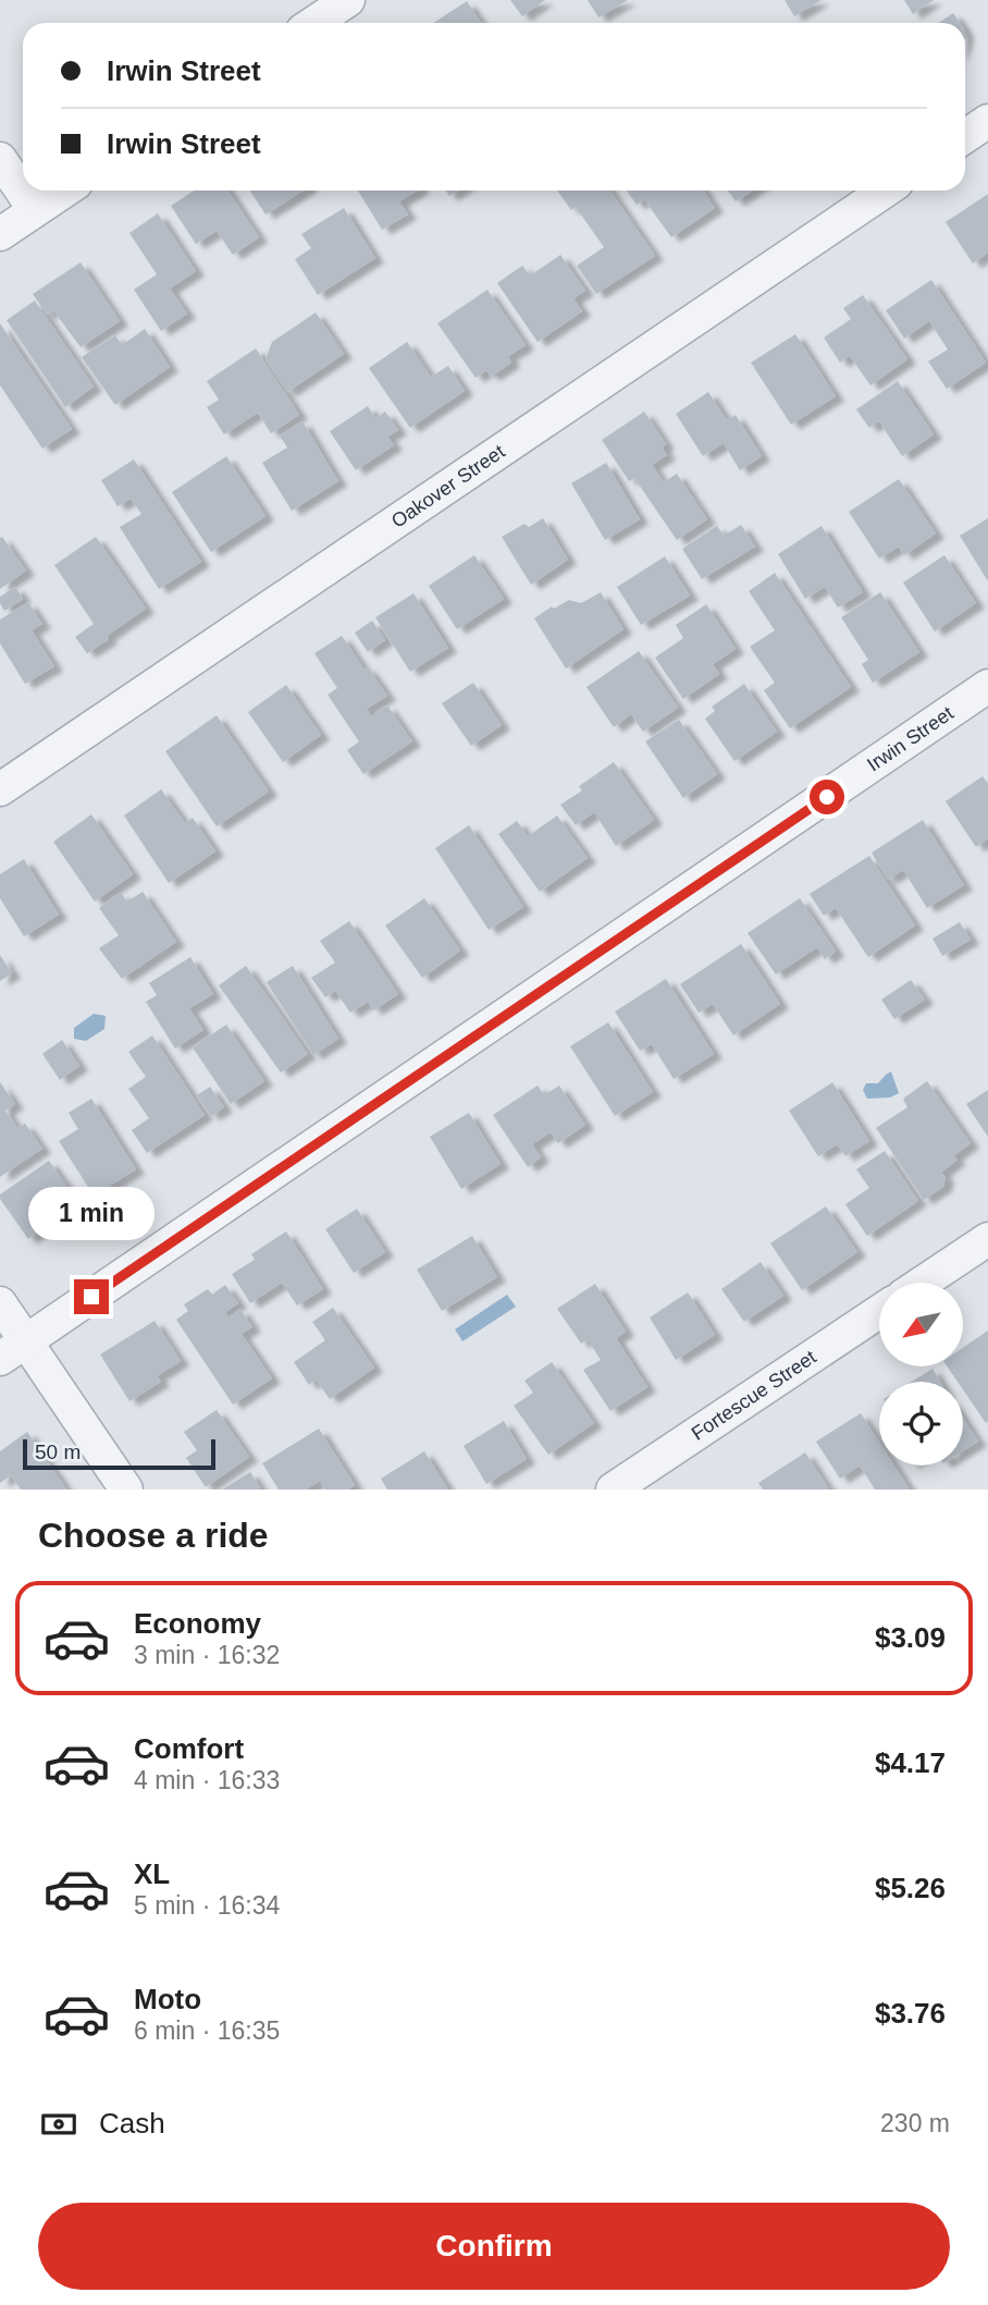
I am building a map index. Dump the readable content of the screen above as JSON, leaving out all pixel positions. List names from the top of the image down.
{
  "streets": {
    "street": ["Oakover Street", "Irwin Street", "Fortescue Street"]
  },
  "scale_bar": "50 m",
  "north": "bottom left",
  "page": {
    "banner": ["Irwin Street", "Irwin Street"],
    "bubble": "1 min",
    "scale": "50 m",
    "heading": "Choose a ride",
    "list": [
      {
        "name": "Economy",
        "note": "3 min · 16:32",
        "value": "$3.09"
      },
      {
        "name": "Comfort",
        "note": "4 min · 16:33",
        "value": "$4.17"
      },
      {
        "name": "XL",
        "note": "5 min · 16:34",
        "value": "$5.26"
      },
      {
        "name": "Moto",
        "note": "6 min · 16:35",
        "value": "$3.76"
      }
    ],
    "pay": ["Cash", "230 m"],
    "buttons": "Confirm"
  }
}
